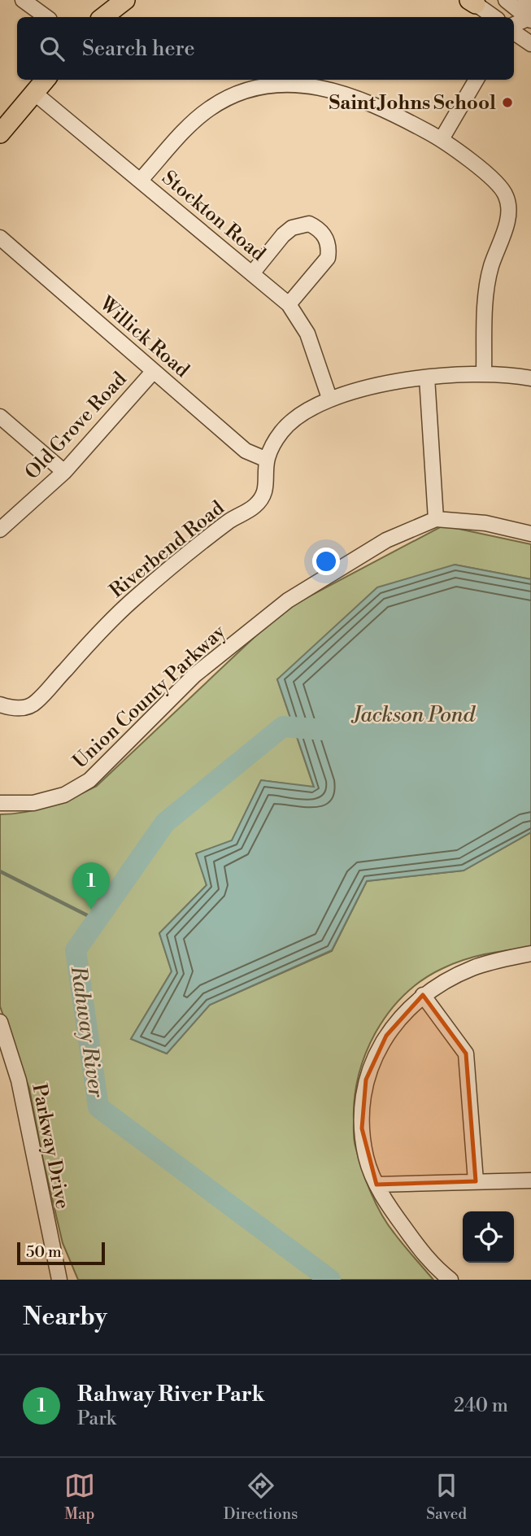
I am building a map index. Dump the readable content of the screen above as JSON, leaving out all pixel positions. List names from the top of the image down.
{
  "streets": {
    "street": [
      "Stockton Road",
      "Willick Road",
      "Old Grove Road",
      "Riverbend Road",
      "Union County Parkway",
      "Parkway Drive"
    ]
  },
  "crossings": [
    ["Stockton Road", "Riverbend Road"],
    ["Willick Road", "Old Grove Road"],
    ["Willick Road", "Riverbend Road"]
  ],
  "water": ["Jackson Pond", "Rahway River"],
  "places": ["Saint Johns School"],
  "scale_bar": "50 m",
  "page": {
    "search": "Search here",
    "pins": "1",
    "scale": "50 m",
    "heading": "Nearby",
    "list": [
      {
        "mark": "1",
        "name": "Rahway River Park",
        "note": "Park",
        "value": "240 m"
      }
    ],
    "nav": ["Map", "Directions", "Saved"]
  }
}
